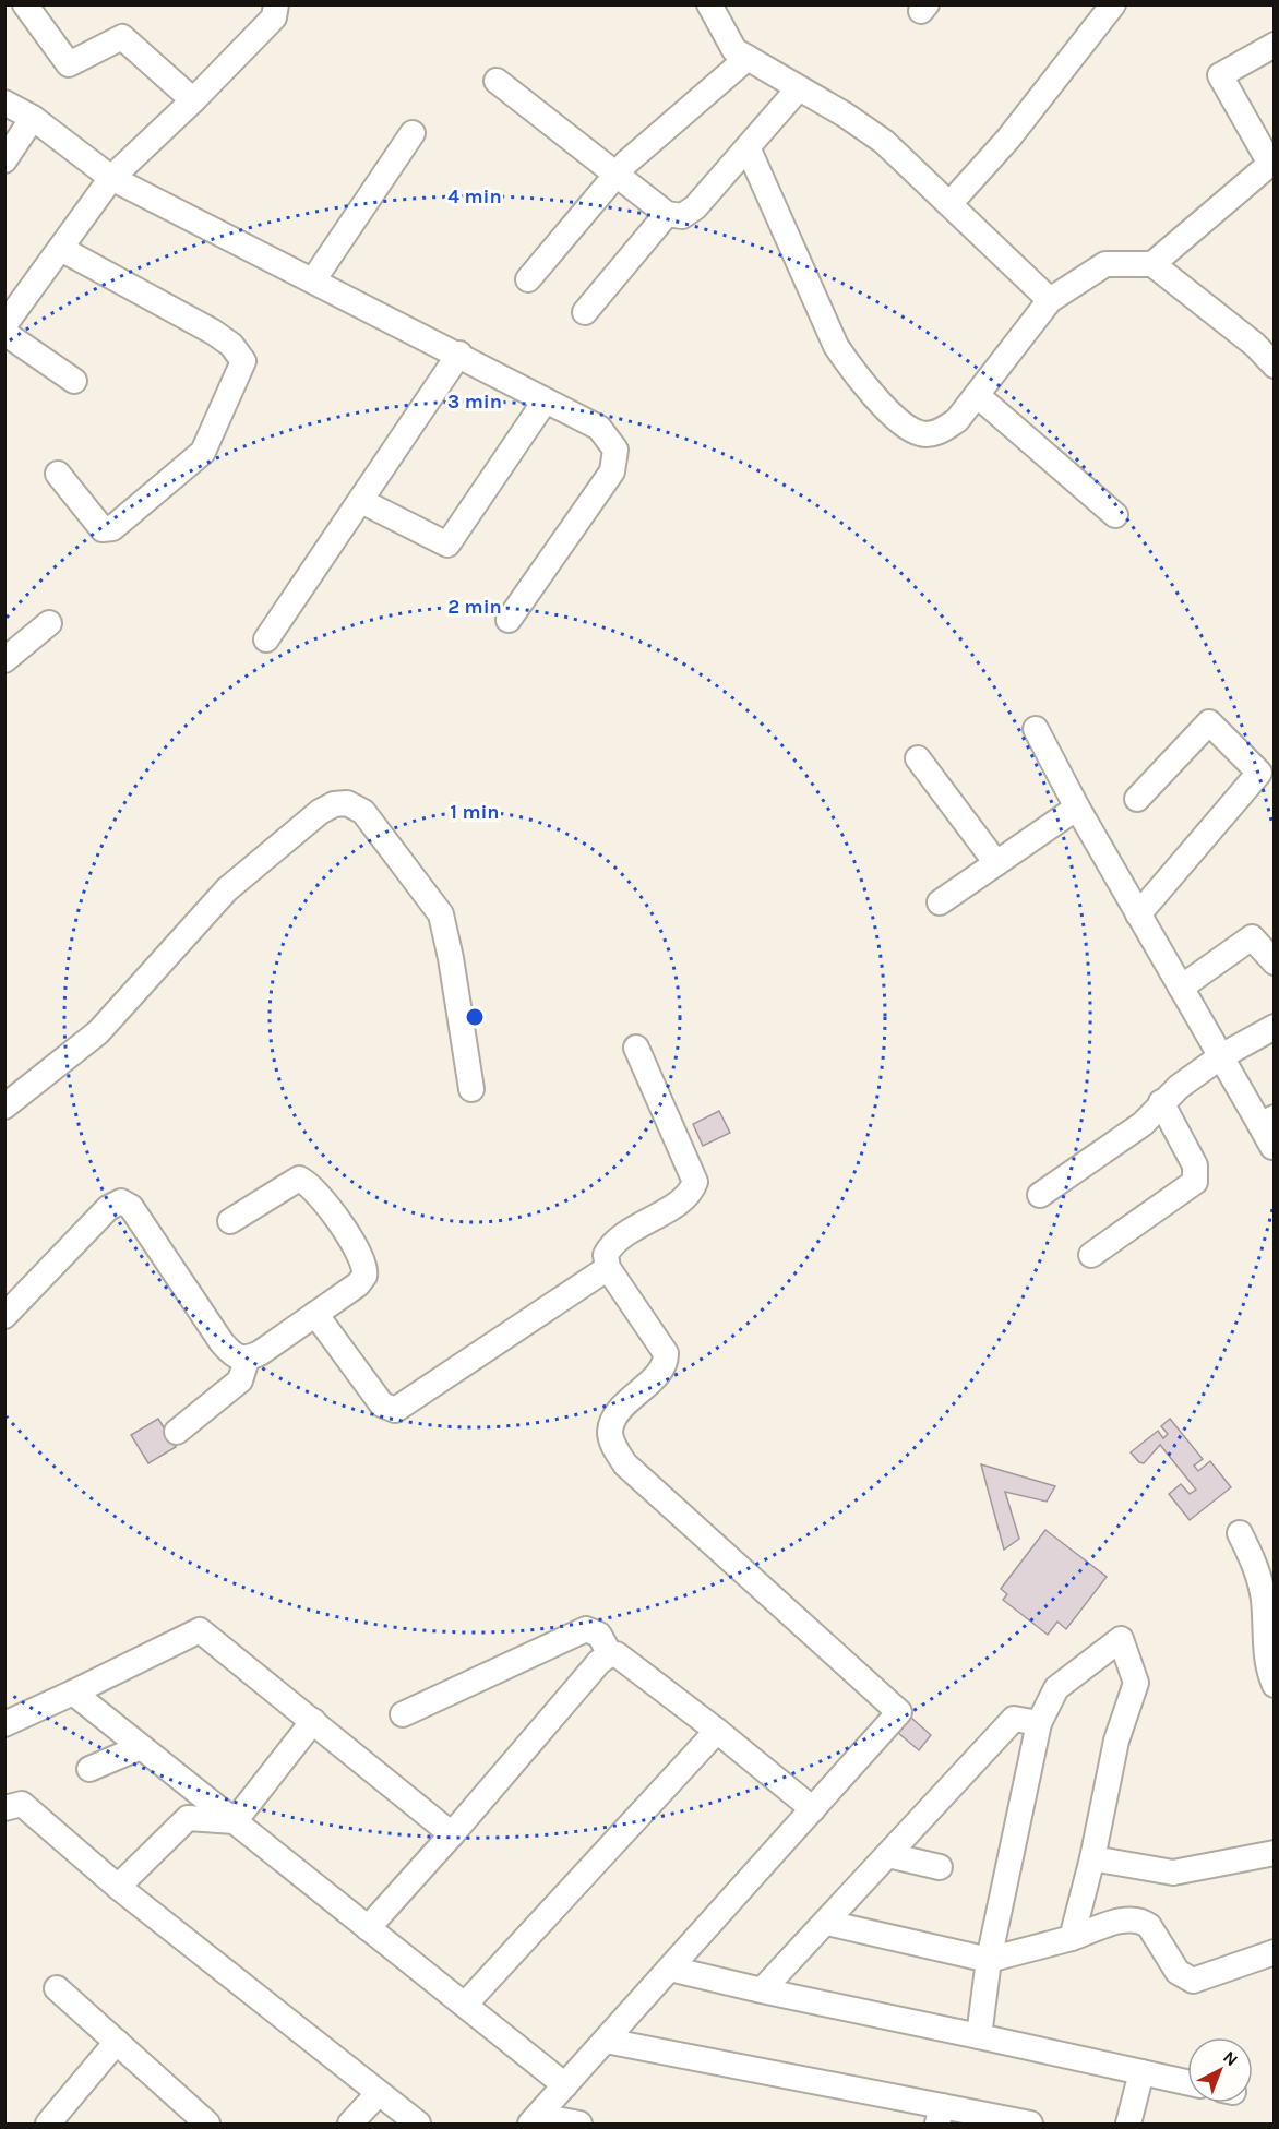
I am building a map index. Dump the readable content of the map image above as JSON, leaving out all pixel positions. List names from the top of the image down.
{
  "north": "top right",
  "rings": [
    "4 min",
    "3 min",
    "2 min",
    "1 min"
  ]
}
